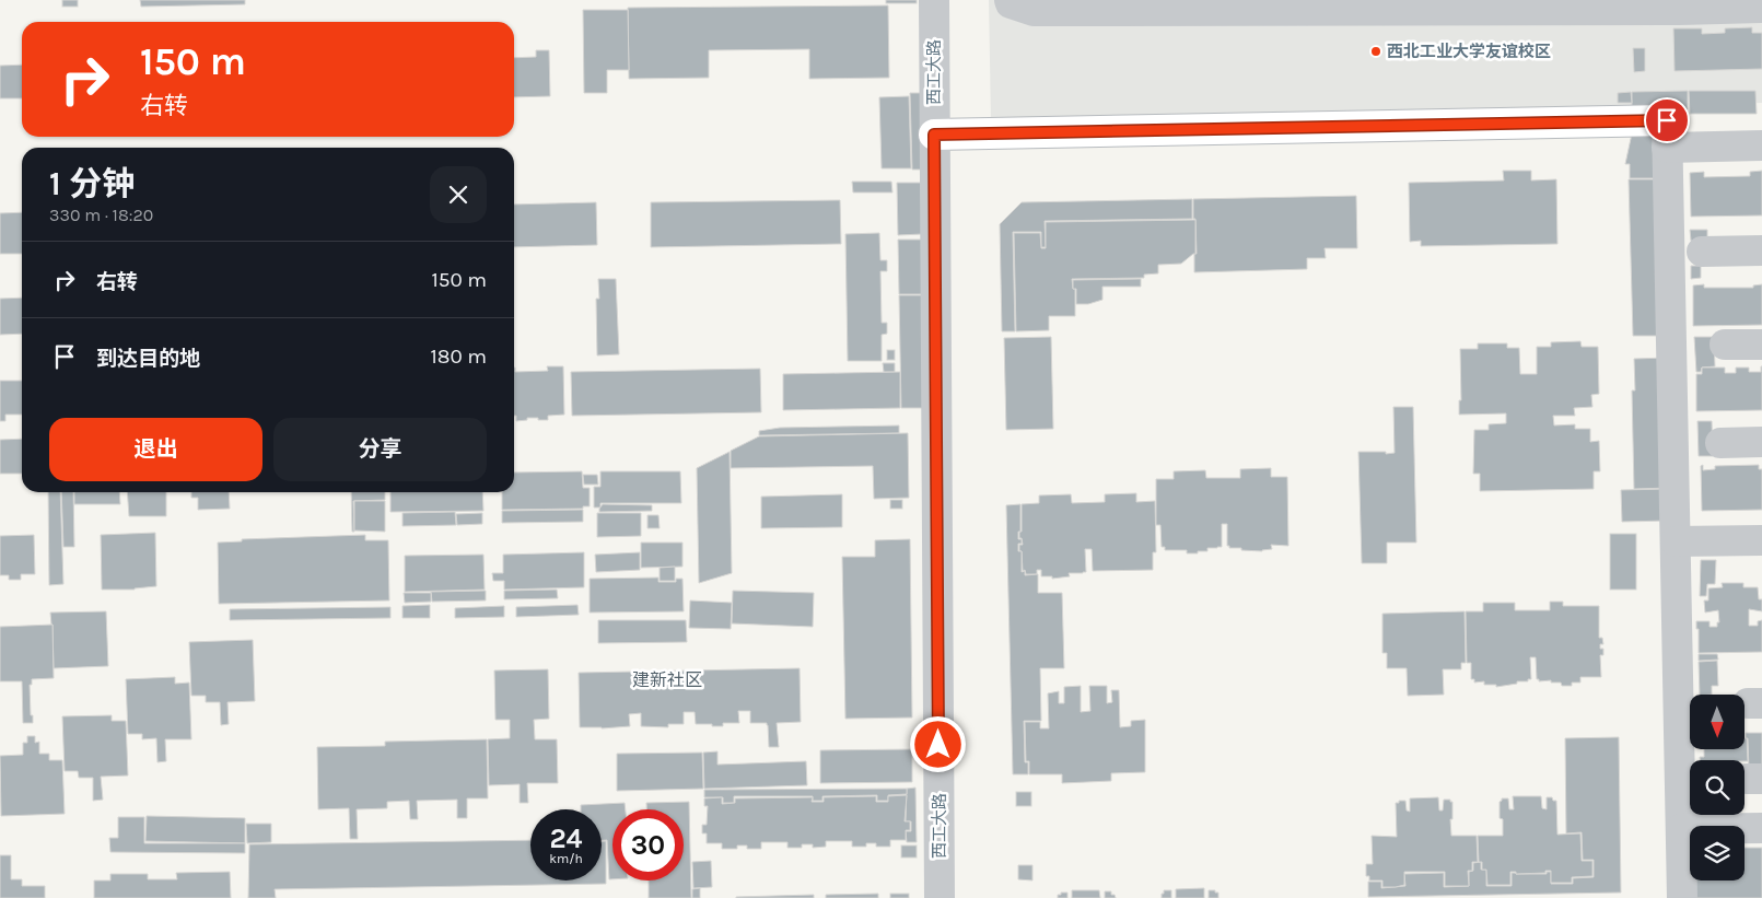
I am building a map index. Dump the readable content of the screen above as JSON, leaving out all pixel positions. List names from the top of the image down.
{
  "streets": {
    "street": ["西工大路"]
  },
  "districts": ["建新社区"],
  "places": ["西北工业大学友谊校区"],
  "north": "bottom",
  "page": {
    "turn": ["150 m", "右转"],
    "heading": ["1 分钟", "330 m · 18:20"],
    "list": [
      {
        "name": "右转",
        "value": "150 m"
      },
      {
        "name": "到达目的地",
        "value": "180 m"
      }
    ],
    "buttons": ["退出", "分享"],
    "speed": "24 km/h",
    "limit": "30"
  }
}
